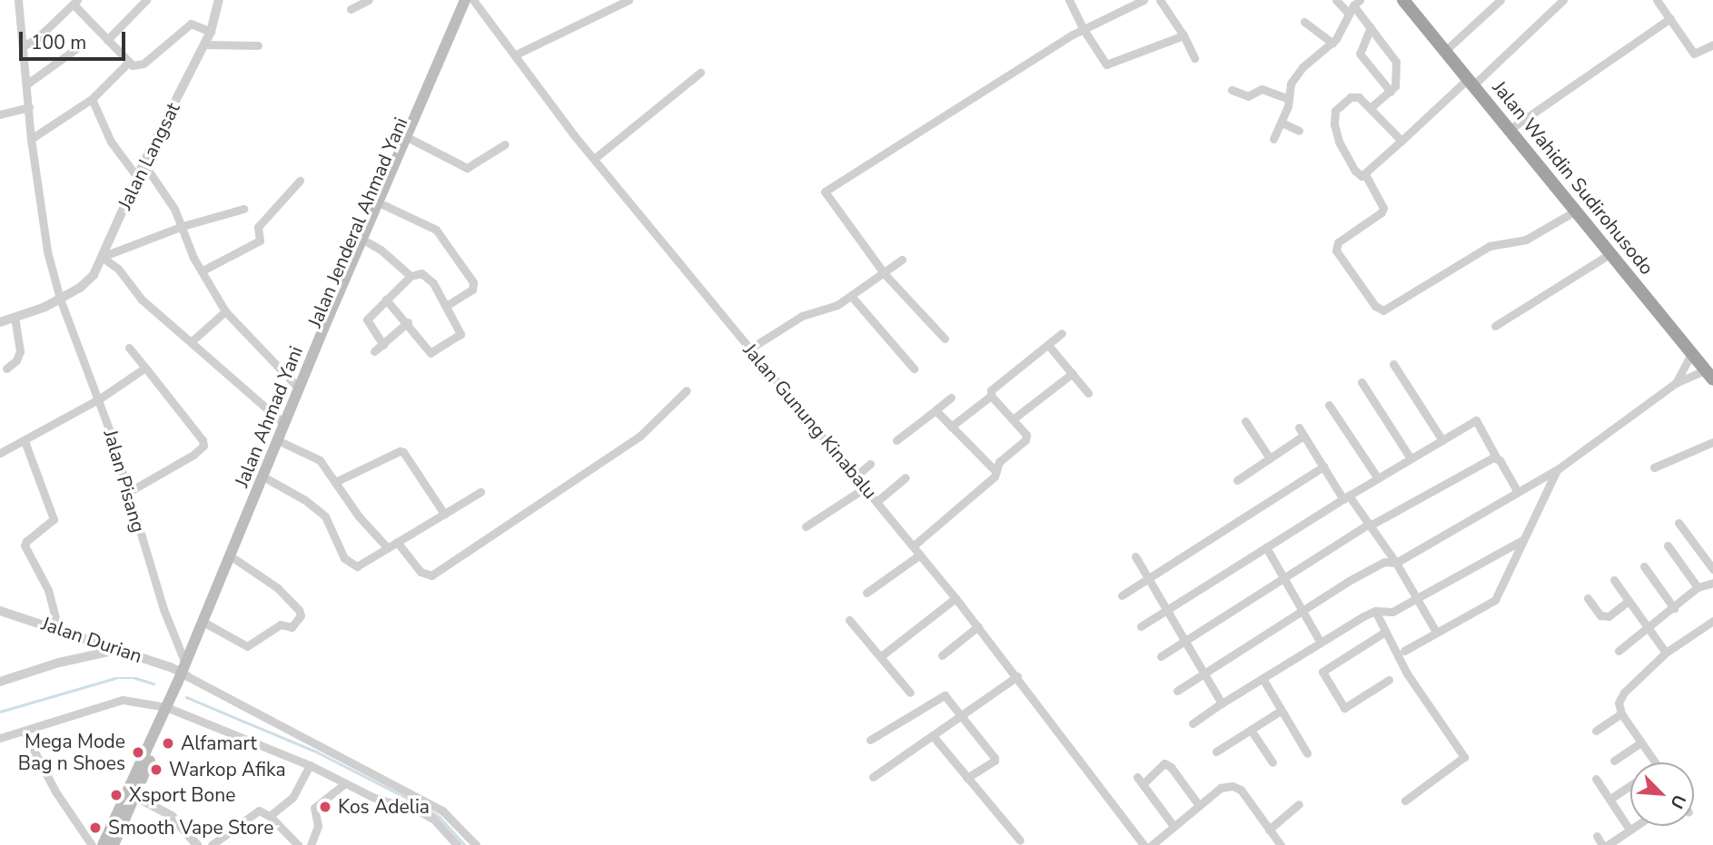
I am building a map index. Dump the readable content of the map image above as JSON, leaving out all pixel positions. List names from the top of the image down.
{
  "streets": {
    "highway": ["Jalan Wahidin Sudirohusodo"],
    "main road": ["Jalan Jenderal Ahmad Yani", "Jalan Ahmad Yani"],
    "street": [
      "Jalan Langsat",
      "Jalan Gunung Kinabalu",
      "Jalan Pisang",
      "Jalan Durian"
    ]
  },
  "crossings": [
    ["Jalan Langsat", "Jalan Pisang"],
    ["Jalan Jenderal Ahmad Yani", "Jalan Ahmad Yani"],
    ["Jalan Jenderal Ahmad Yani", "Jalan Gunung Kinabalu"],
    ["Jalan Jenderal Ahmad Yani", "Jalan Pisang"],
    ["Jalan Jenderal Ahmad Yani", "Jalan Durian"],
    ["Jalan Ahmad Yani", "Jalan Pisang"],
    ["Jalan Ahmad Yani", "Jalan Durian"],
    ["Jalan Pisang", "Jalan Durian"]
  ],
  "places": [
    "Alfamart",
    "Mega Mode Bag n Shoes",
    "Warkop Afika",
    "Xsport Bone",
    "Kos Adelia",
    "Smooth Vape Store"
  ],
  "scale_bar": "100 m",
  "north": "bottom right"
}
